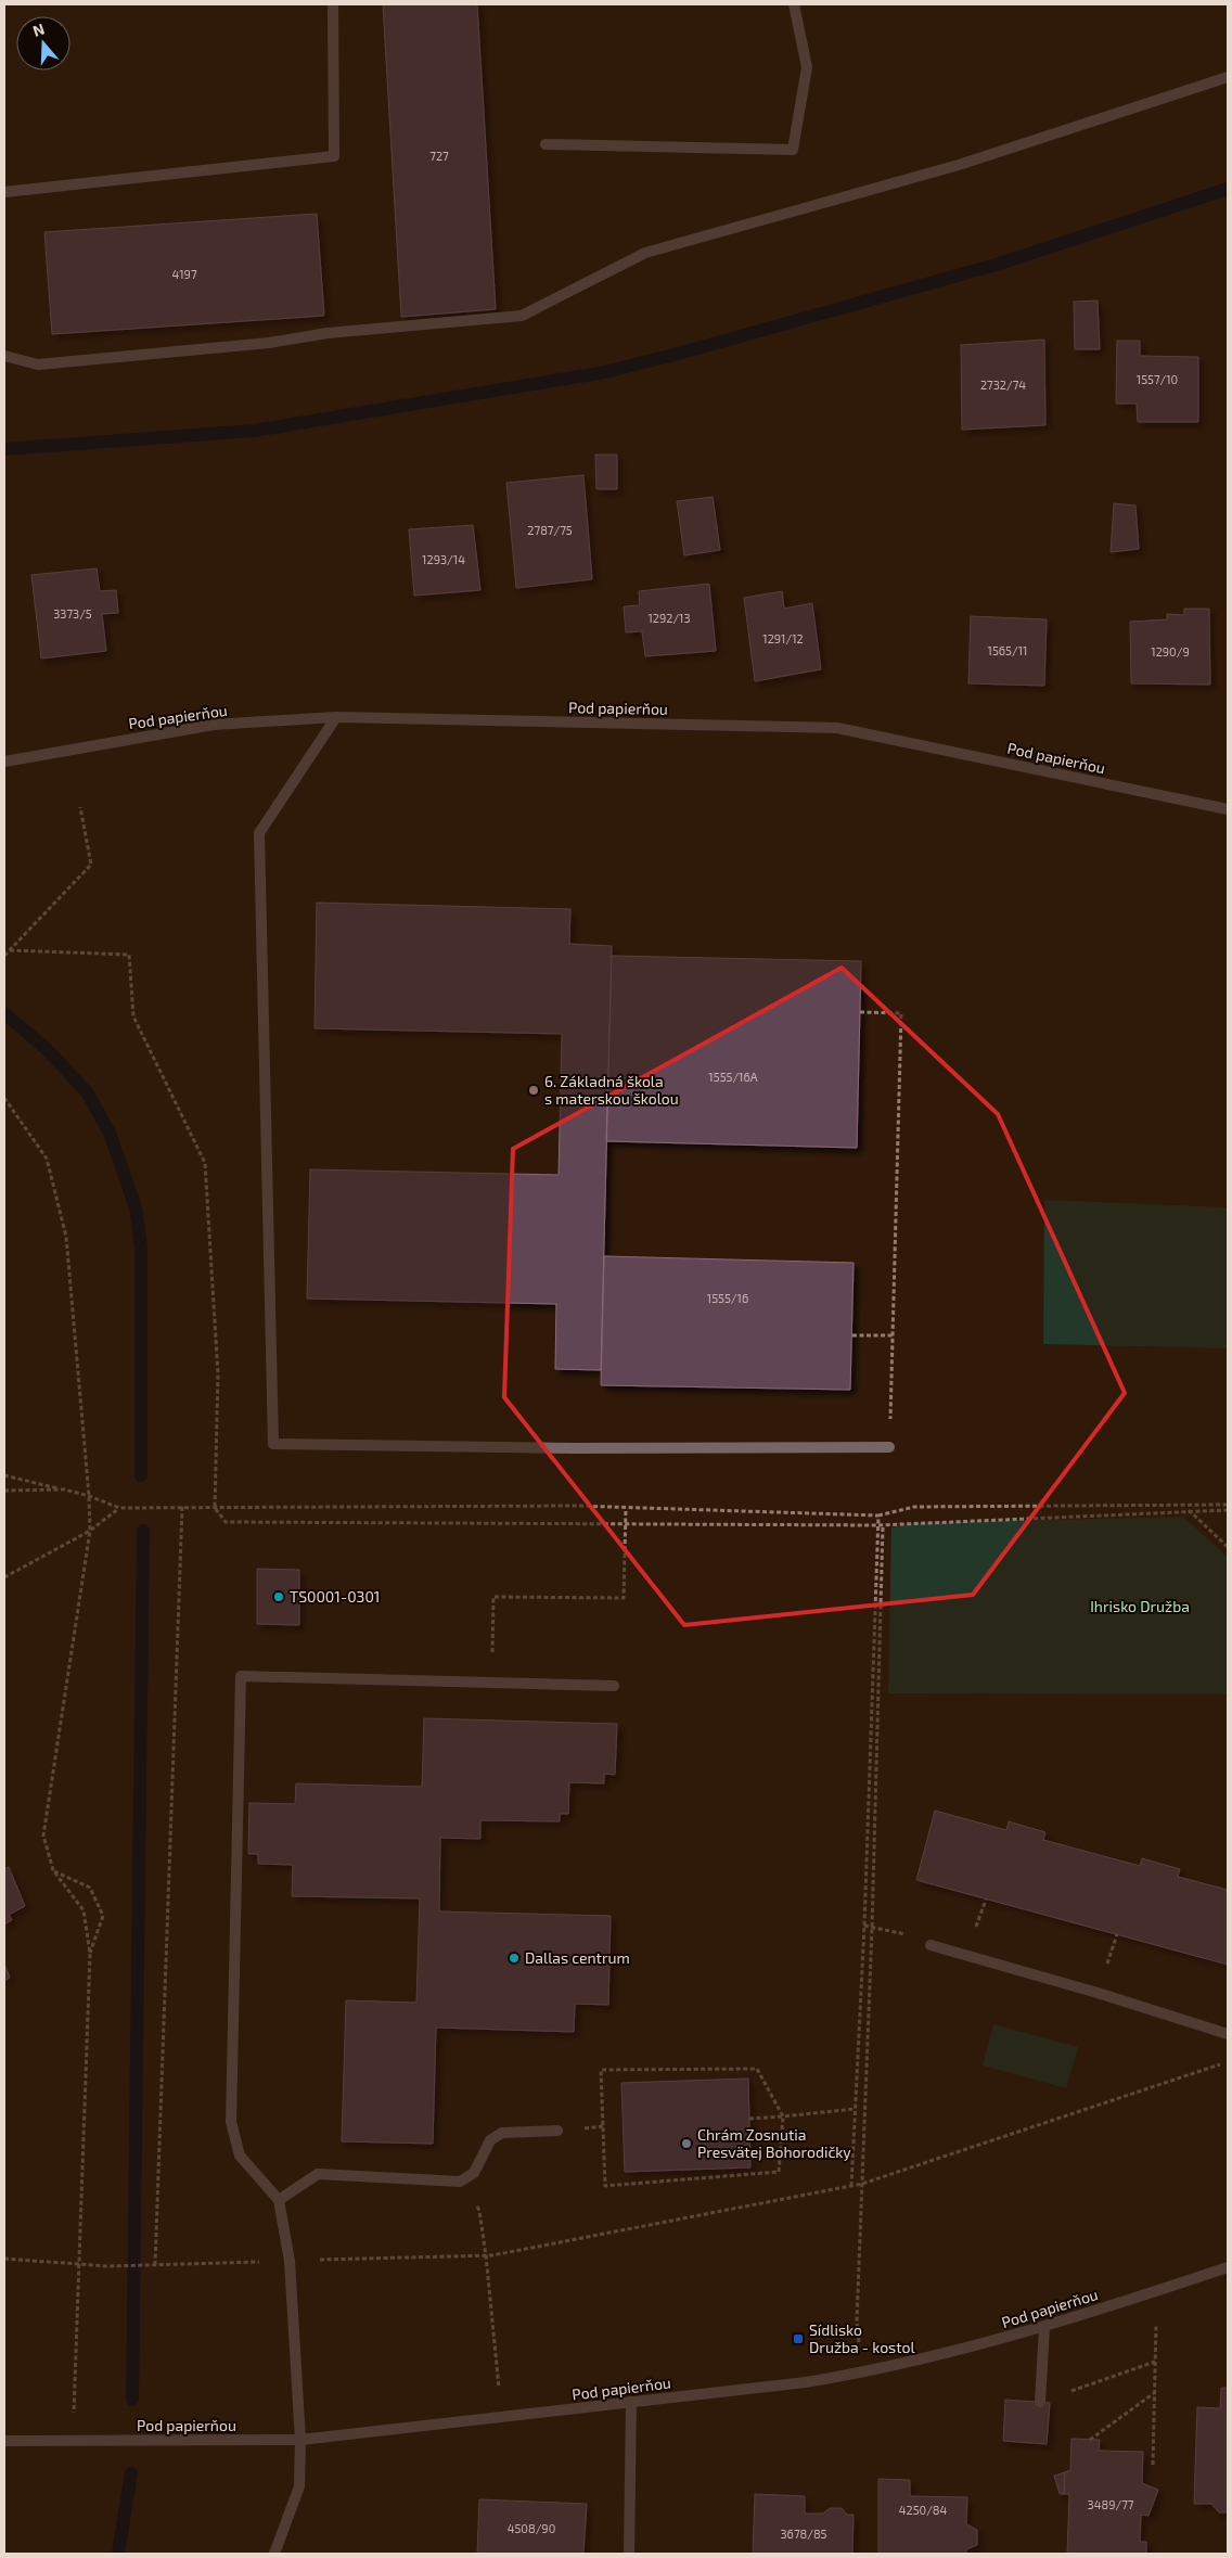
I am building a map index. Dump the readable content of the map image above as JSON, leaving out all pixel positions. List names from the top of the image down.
{
  "streets": {
    "street": ["Pod papierňou"]
  },
  "parks": ["Ihrisko Družba"],
  "places": {
    "other": [
      "6. Základná škola s materskou školou",
      "TS0001-0301",
      "Dallas centrum",
      "Chrám Zosnutia Presvätej Bohorodičky"
    ],
    "transit": ["Sídlisko Družba - kostol"]
  },
  "house_numbers": [
    "727",
    "4197",
    "1557/10",
    "2732/74",
    "2787/75",
    "1293/14",
    "3373/5",
    "1292/13",
    "1291/12",
    "1565/11",
    "1290/9",
    "1555/16A",
    "1555/16",
    "3489/77",
    "4250/84",
    "4508/90",
    "3678/85"
  ],
  "north": "top"
}
